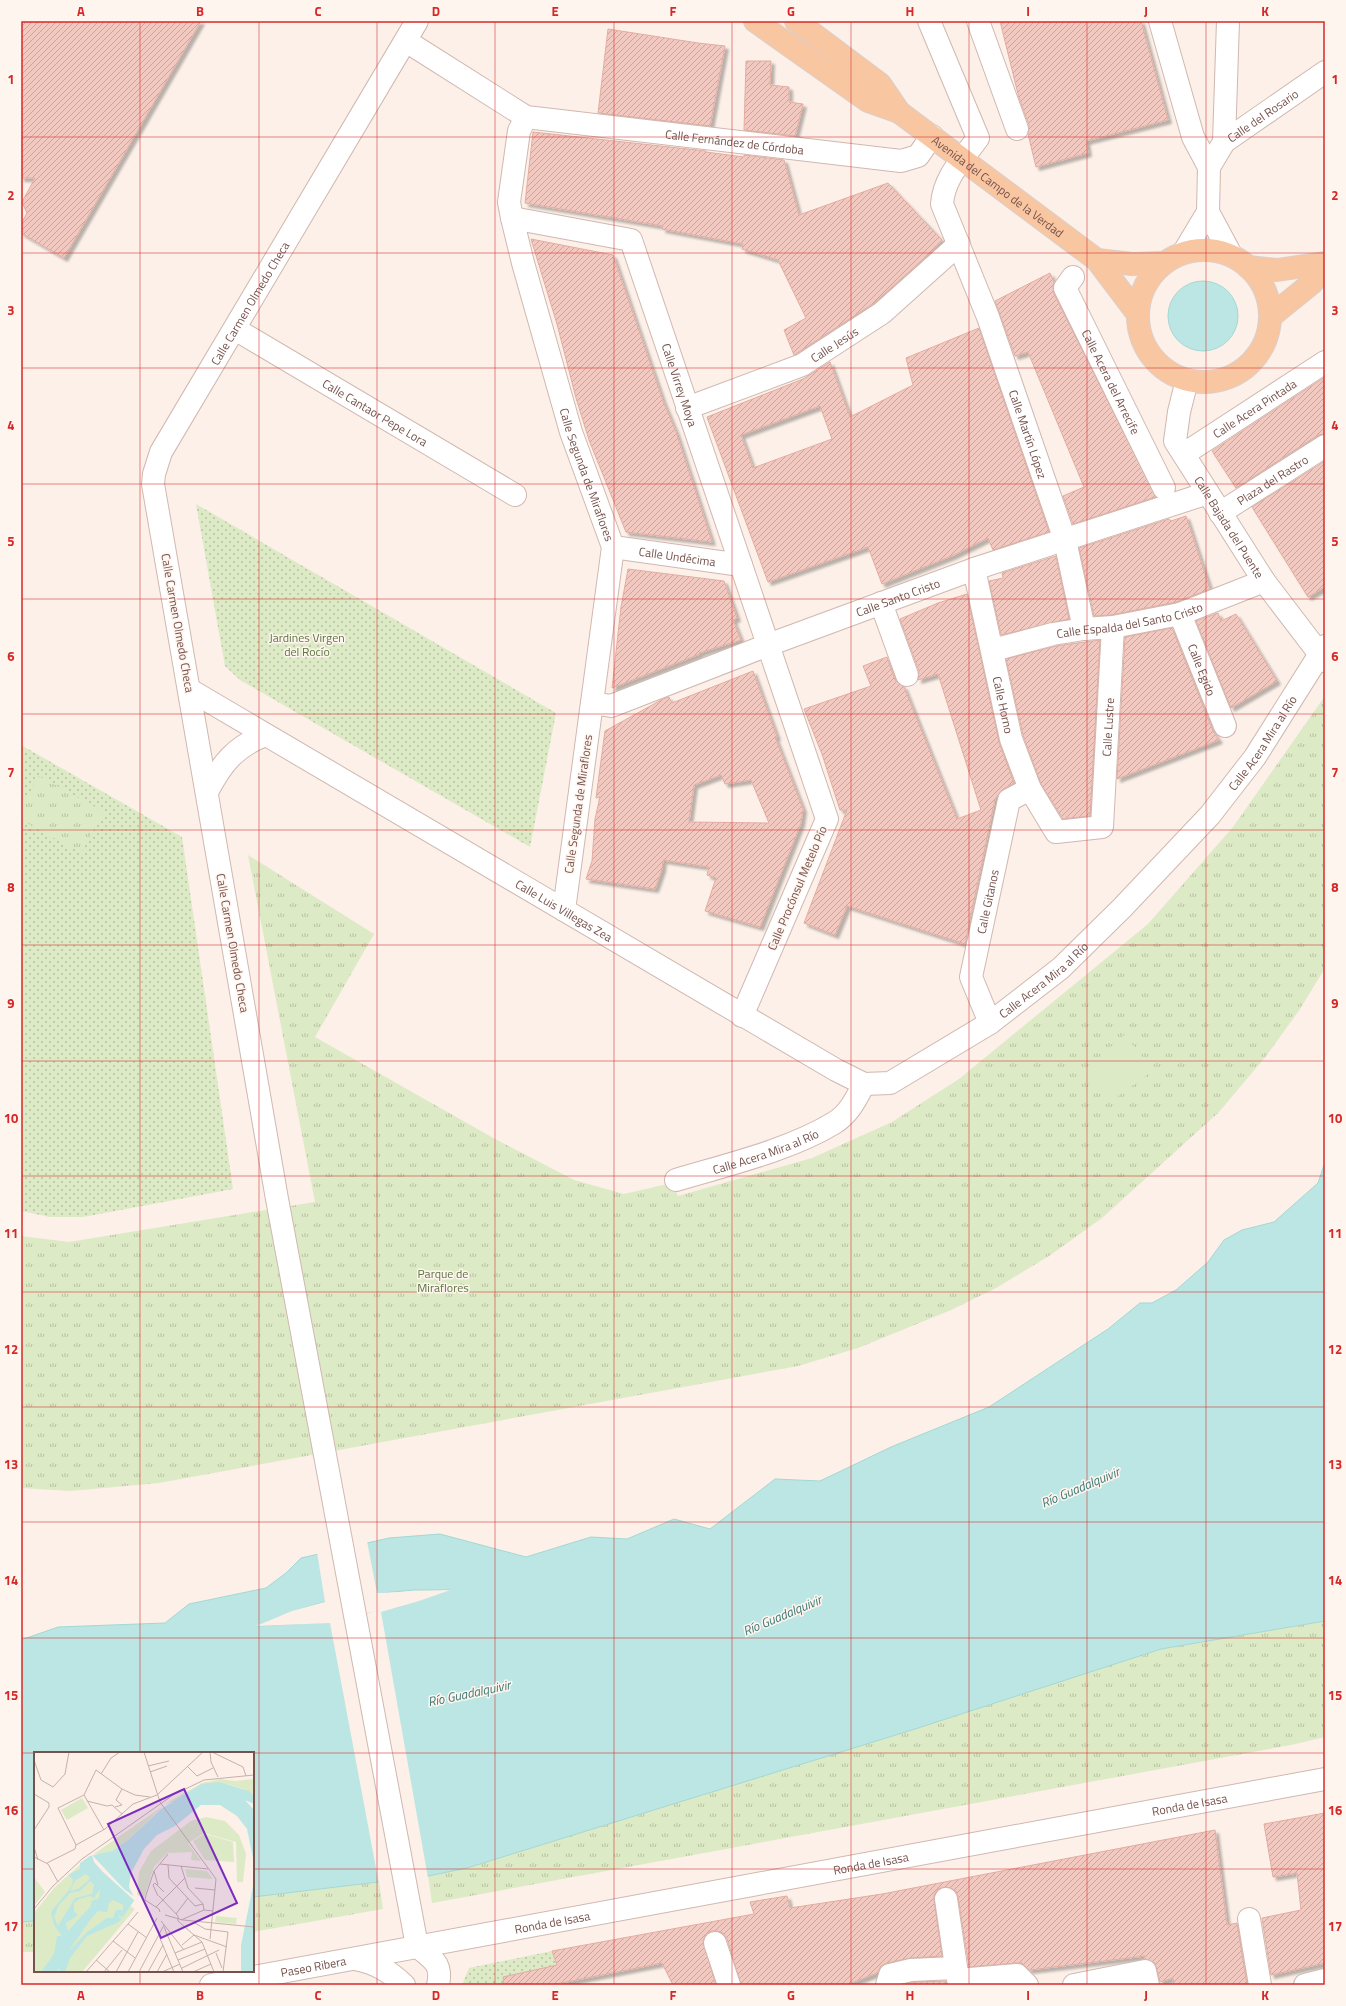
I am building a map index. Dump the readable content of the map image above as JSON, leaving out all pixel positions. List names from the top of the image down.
{
  "streets": {
    "main road": ["Avenida del Campo de la Verdad"],
    "street": [
      "Calle del Rosario",
      "Calle Fernández de Córdoba",
      "Calle Carmen Olmedo Checa",
      "Calle Jesús",
      "Calle Acera del Arrecife",
      "Calle Virrey Moya",
      "Calle Acera Pintada",
      "Calle Cantaor Pepe Lora",
      "Calle Martín López",
      "Calle Segunda de Miraflores",
      "Plaza del Rastro",
      "Calle Bajada del Puente",
      "Calle Undécima",
      "Calle Santo Cristo",
      "Calle Espalda del Santo Cristo",
      "Calle Egido",
      "Calle Horno",
      "Calle Lustre",
      "Calle Acera Mira al Río",
      "Calle Procónsul Metelo Pío",
      "Calle Gitanos",
      "Calle Luis Villegas Zea",
      "Ronda de Isasa",
      "Paseo Ribera"
    ]
  },
  "crossings": [
    ["Calle Fernández de Córdoba", "Avenida del Campo de la Verdad"],
    ["Calle Fernández de Córdoba", "Calle Segunda de Miraflores"],
    ["Avenida del Campo de la Verdad", "Calle Martín López"],
    ["Avenida del Campo de la Verdad", "Calle Bajada del Puente"],
    ["Calle Carmen Olmedo Checa", "Calle Cantaor Pepe Lora"],
    ["Calle Carmen Olmedo Checa", "Calle Luis Villegas Zea"],
    ["Calle Carmen Olmedo Checa", "Ronda de Isasa"],
    ["Calle Carmen Olmedo Checa", "Paseo Ribera"],
    ["Calle Jesús", "Calle Virrey Moya"],
    ["Calle Jesús", "Calle Martín López"],
    ["Calle Virrey Moya", "Calle Segunda de Miraflores"],
    ["Calle Virrey Moya", "Calle Undécima"],
    ["Calle Virrey Moya", "Calle Santo Cristo"],
    ["Calle Virrey Moya", "Calle Procónsul Metelo Pío"],
    ["Calle Acera Pintada", "Calle Bajada del Puente"],
    ["Calle Martín López", "Calle Santo Cristo"],
    ["Calle Martín López", "Calle Espalda del Santo Cristo"],
    ["Calle Segunda de Miraflores", "Calle Undécima"],
    ["Calle Segunda de Miraflores", "Calle Santo Cristo"],
    ["Calle Segunda de Miraflores", "Calle Luis Villegas Zea"],
    ["Plaza del Rastro", "Calle Bajada del Puente"],
    ["Calle Bajada del Puente", "Calle Santo Cristo"],
    ["Calle Bajada del Puente", "Calle Espalda del Santo Cristo"],
    ["Calle Bajada del Puente", "Calle Acera Mira al Río"],
    ["Calle Santo Cristo", "Calle Horno"],
    ["Calle Santo Cristo", "Calle Procónsul Metelo Pío"],
    ["Calle Espalda del Santo Cristo", "Calle Egido"],
    ["Calle Espalda del Santo Cristo", "Calle Horno"],
    ["Calle Espalda del Santo Cristo", "Calle Lustre"],
    ["Calle Horno", "Calle Lustre"],
    ["Calle Horno", "Calle Gitanos"],
    ["Calle Acera Mira al Río", "Calle Gitanos"],
    ["Calle Acera Mira al Río", "Calle Luis Villegas Zea"],
    ["Calle Procónsul Metelo Pío", "Calle Luis Villegas Zea"],
    ["Ronda de Isasa", "Paseo Ribera"]
  ],
  "water": ["Río Guadalquivir"],
  "parks": ["Jardines Virgen del Rocío", "Parque de Miraflores"],
  "grid": {
    "columns": [
      "A",
      "B",
      "C",
      "D",
      "E",
      "F",
      "G",
      "H",
      "I",
      "J",
      "K"
    ],
    "rows": [
      "1",
      "2",
      "3",
      "4",
      "5",
      "6",
      "7",
      "8",
      "9",
      "10",
      "11",
      "12",
      "13",
      "14",
      "15",
      "16",
      "17"
    ]
  }
}
